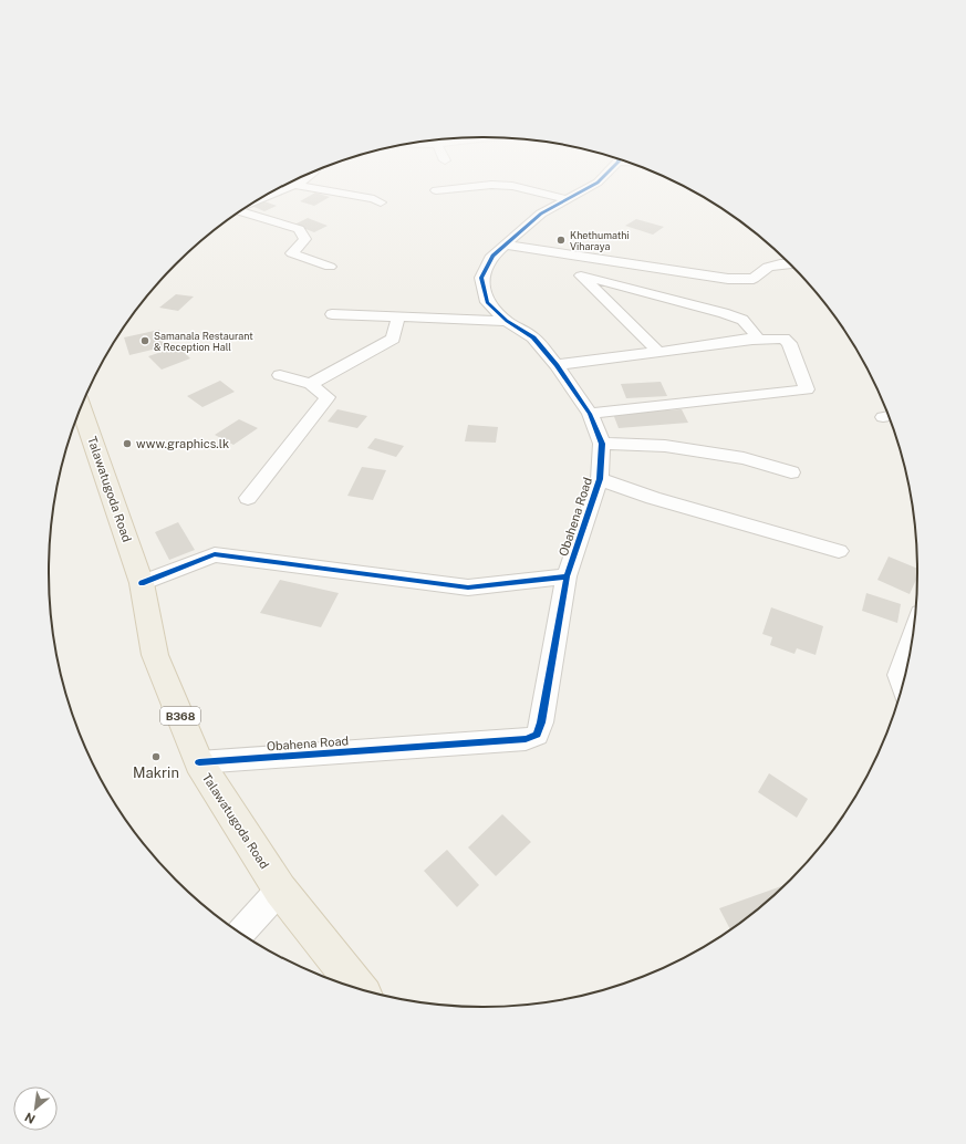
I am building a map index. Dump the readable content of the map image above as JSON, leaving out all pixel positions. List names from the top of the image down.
{
  "streets": {
    "main road": ["Talawatugoda Road", "B368"],
    "street": ["Obahena Road"]
  },
  "crossings": [
    ["Talawatugoda Road", "Obahena Road"]
  ],
  "places": [
    "Khethumathi Viharaya",
    "Samanala Restaurant & Reception Hall",
    "www.graphics.lk",
    "Makrin"
  ],
  "north": "bottom left"
}
